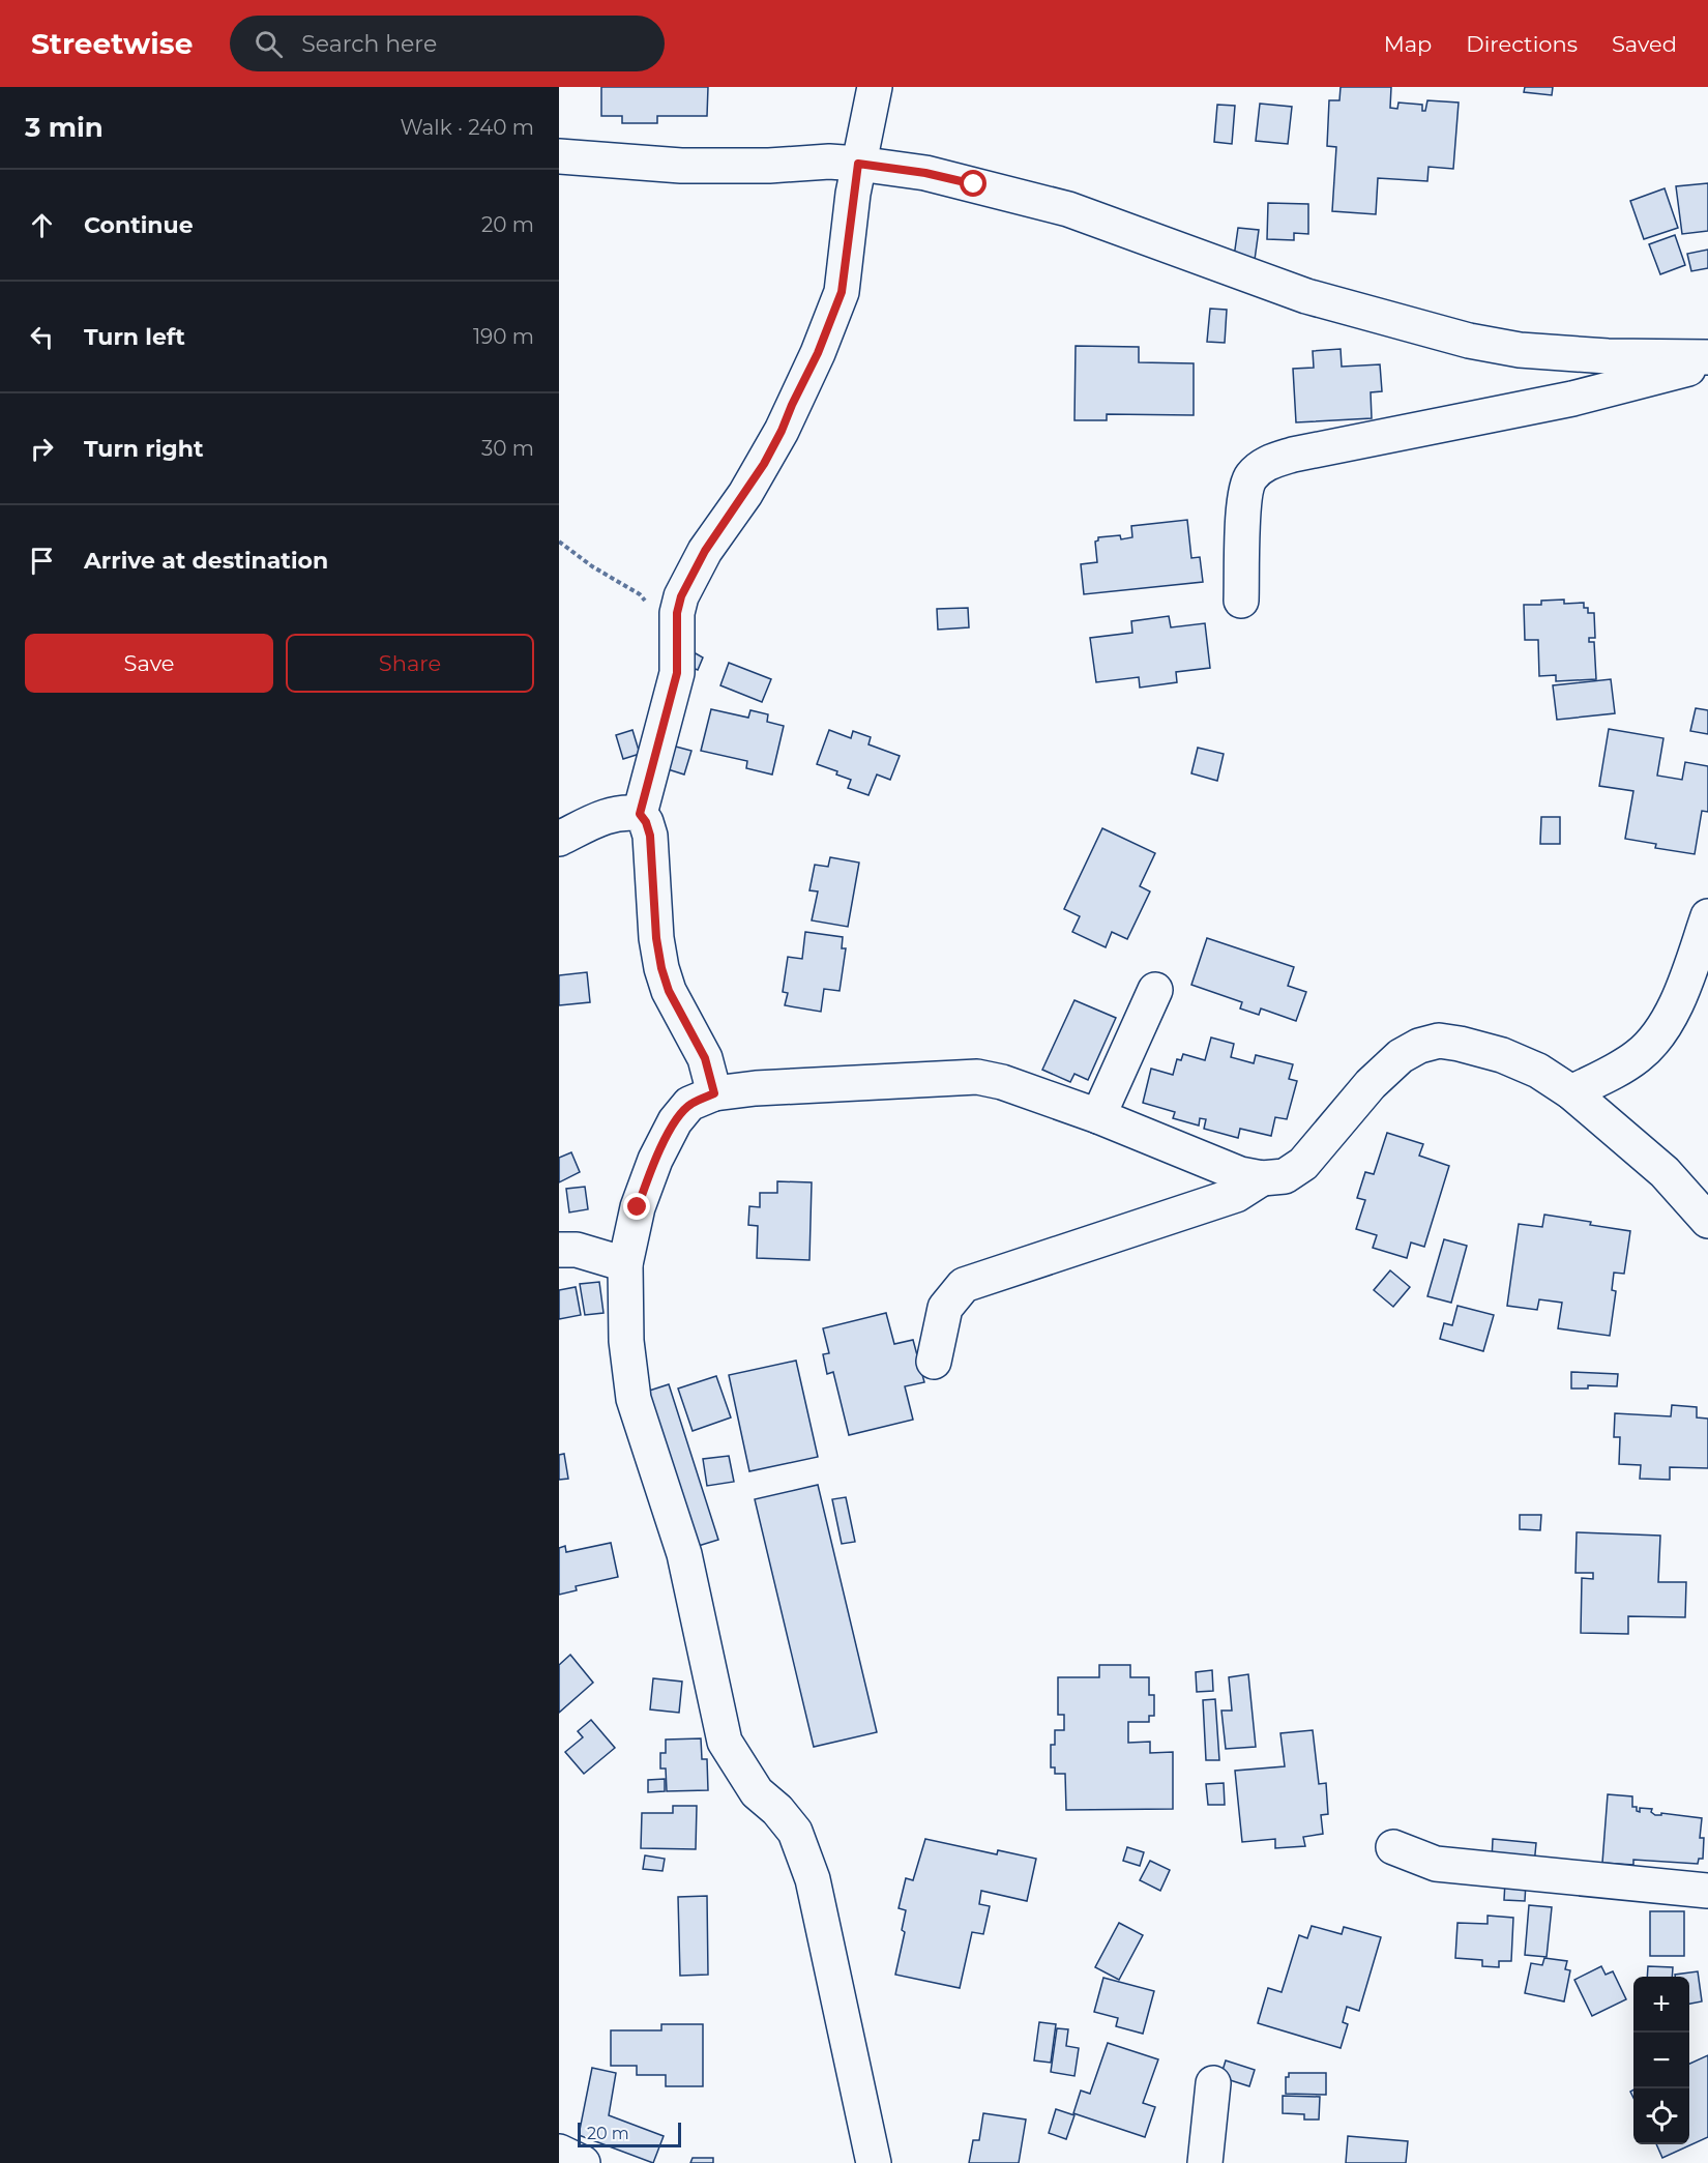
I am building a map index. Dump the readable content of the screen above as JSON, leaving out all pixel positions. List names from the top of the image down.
{
  "scale_bar": "20 m",
  "page": {
    "header": "Streetwise",
    "search": "Search here",
    "nav": ["Map", "Directions", "Saved"],
    "heading": ["3 min", "Walk · 240 m"],
    "list": [
      ["Continue", "20 m"],
      ["Turn left", "190 m"],
      ["Turn right", "30 m"],
      "Arrive at destination"
    ],
    "buttons": ["Save", "Share"],
    "map_buttons": ["+", "−"],
    "scale": "20 m"
  }
}
